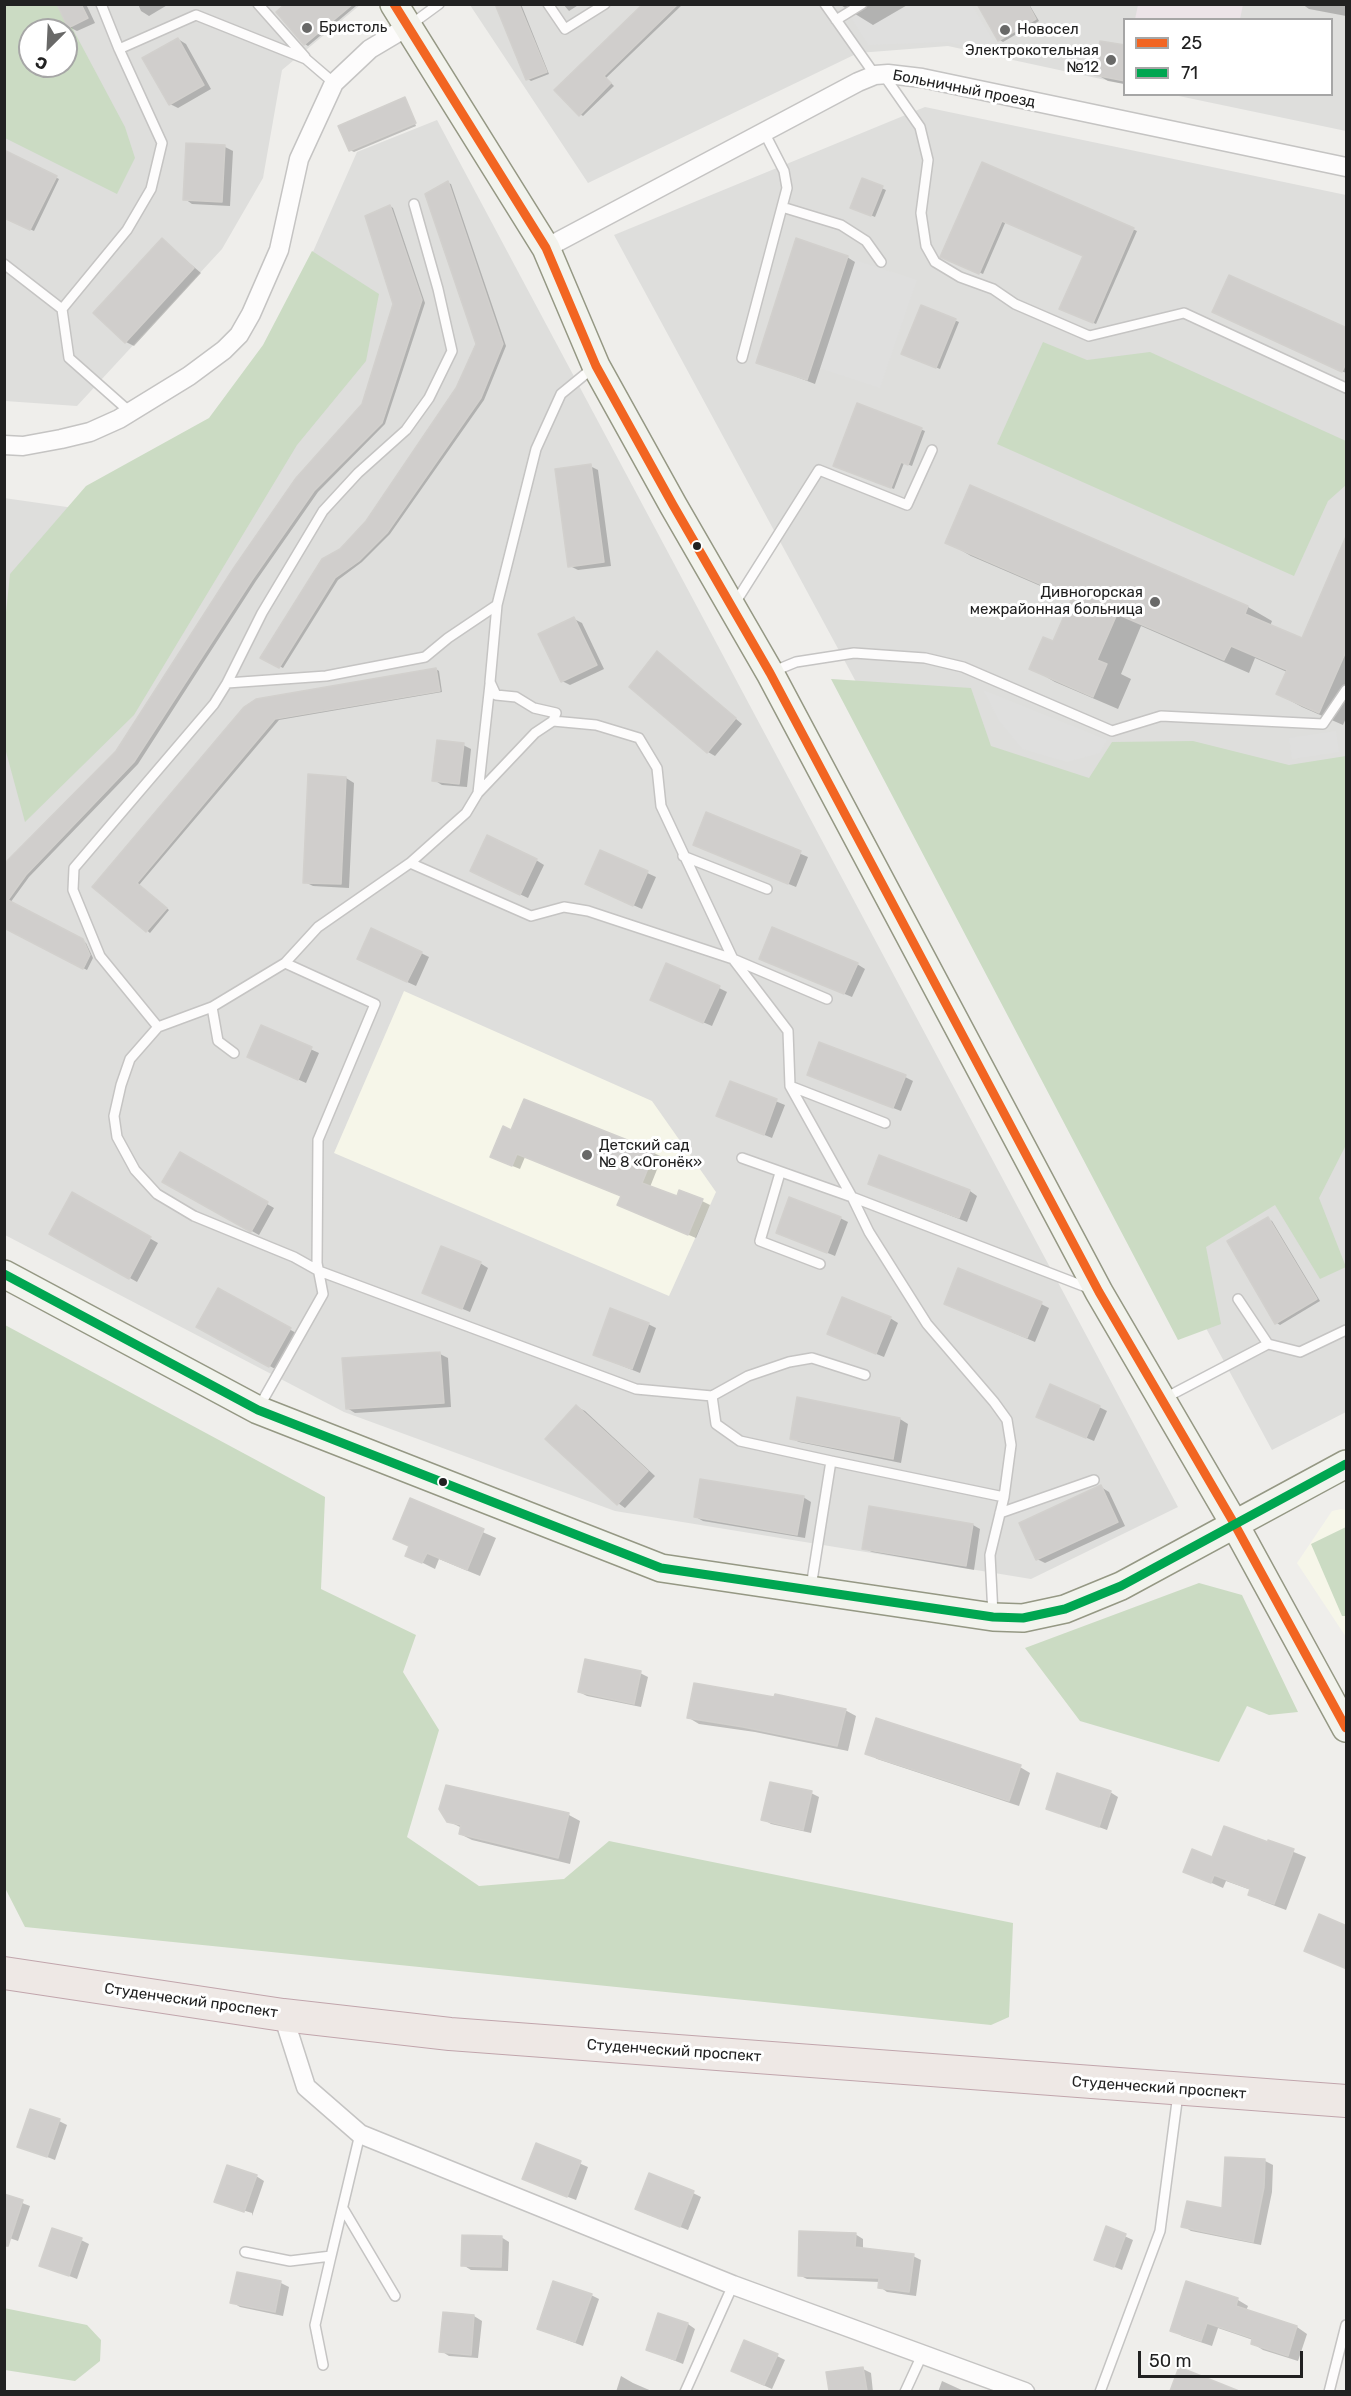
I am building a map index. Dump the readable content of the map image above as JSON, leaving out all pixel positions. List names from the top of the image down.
{
  "streets": {
    "highway": ["Студенческий проспект"],
    "street": ["Больничный проезд"]
  },
  "places": [
    "Бристоль",
    "Новосел",
    "Электрокотельная №12",
    "Дивногорская межрайонная больница",
    "Детский сад № 8 «Огонёк»"
  ],
  "lines": ["transit line 25", "transit line 71"],
  "legend": ["25", "71"],
  "scale_bar": "50 m",
  "north": "bottom left"
}
